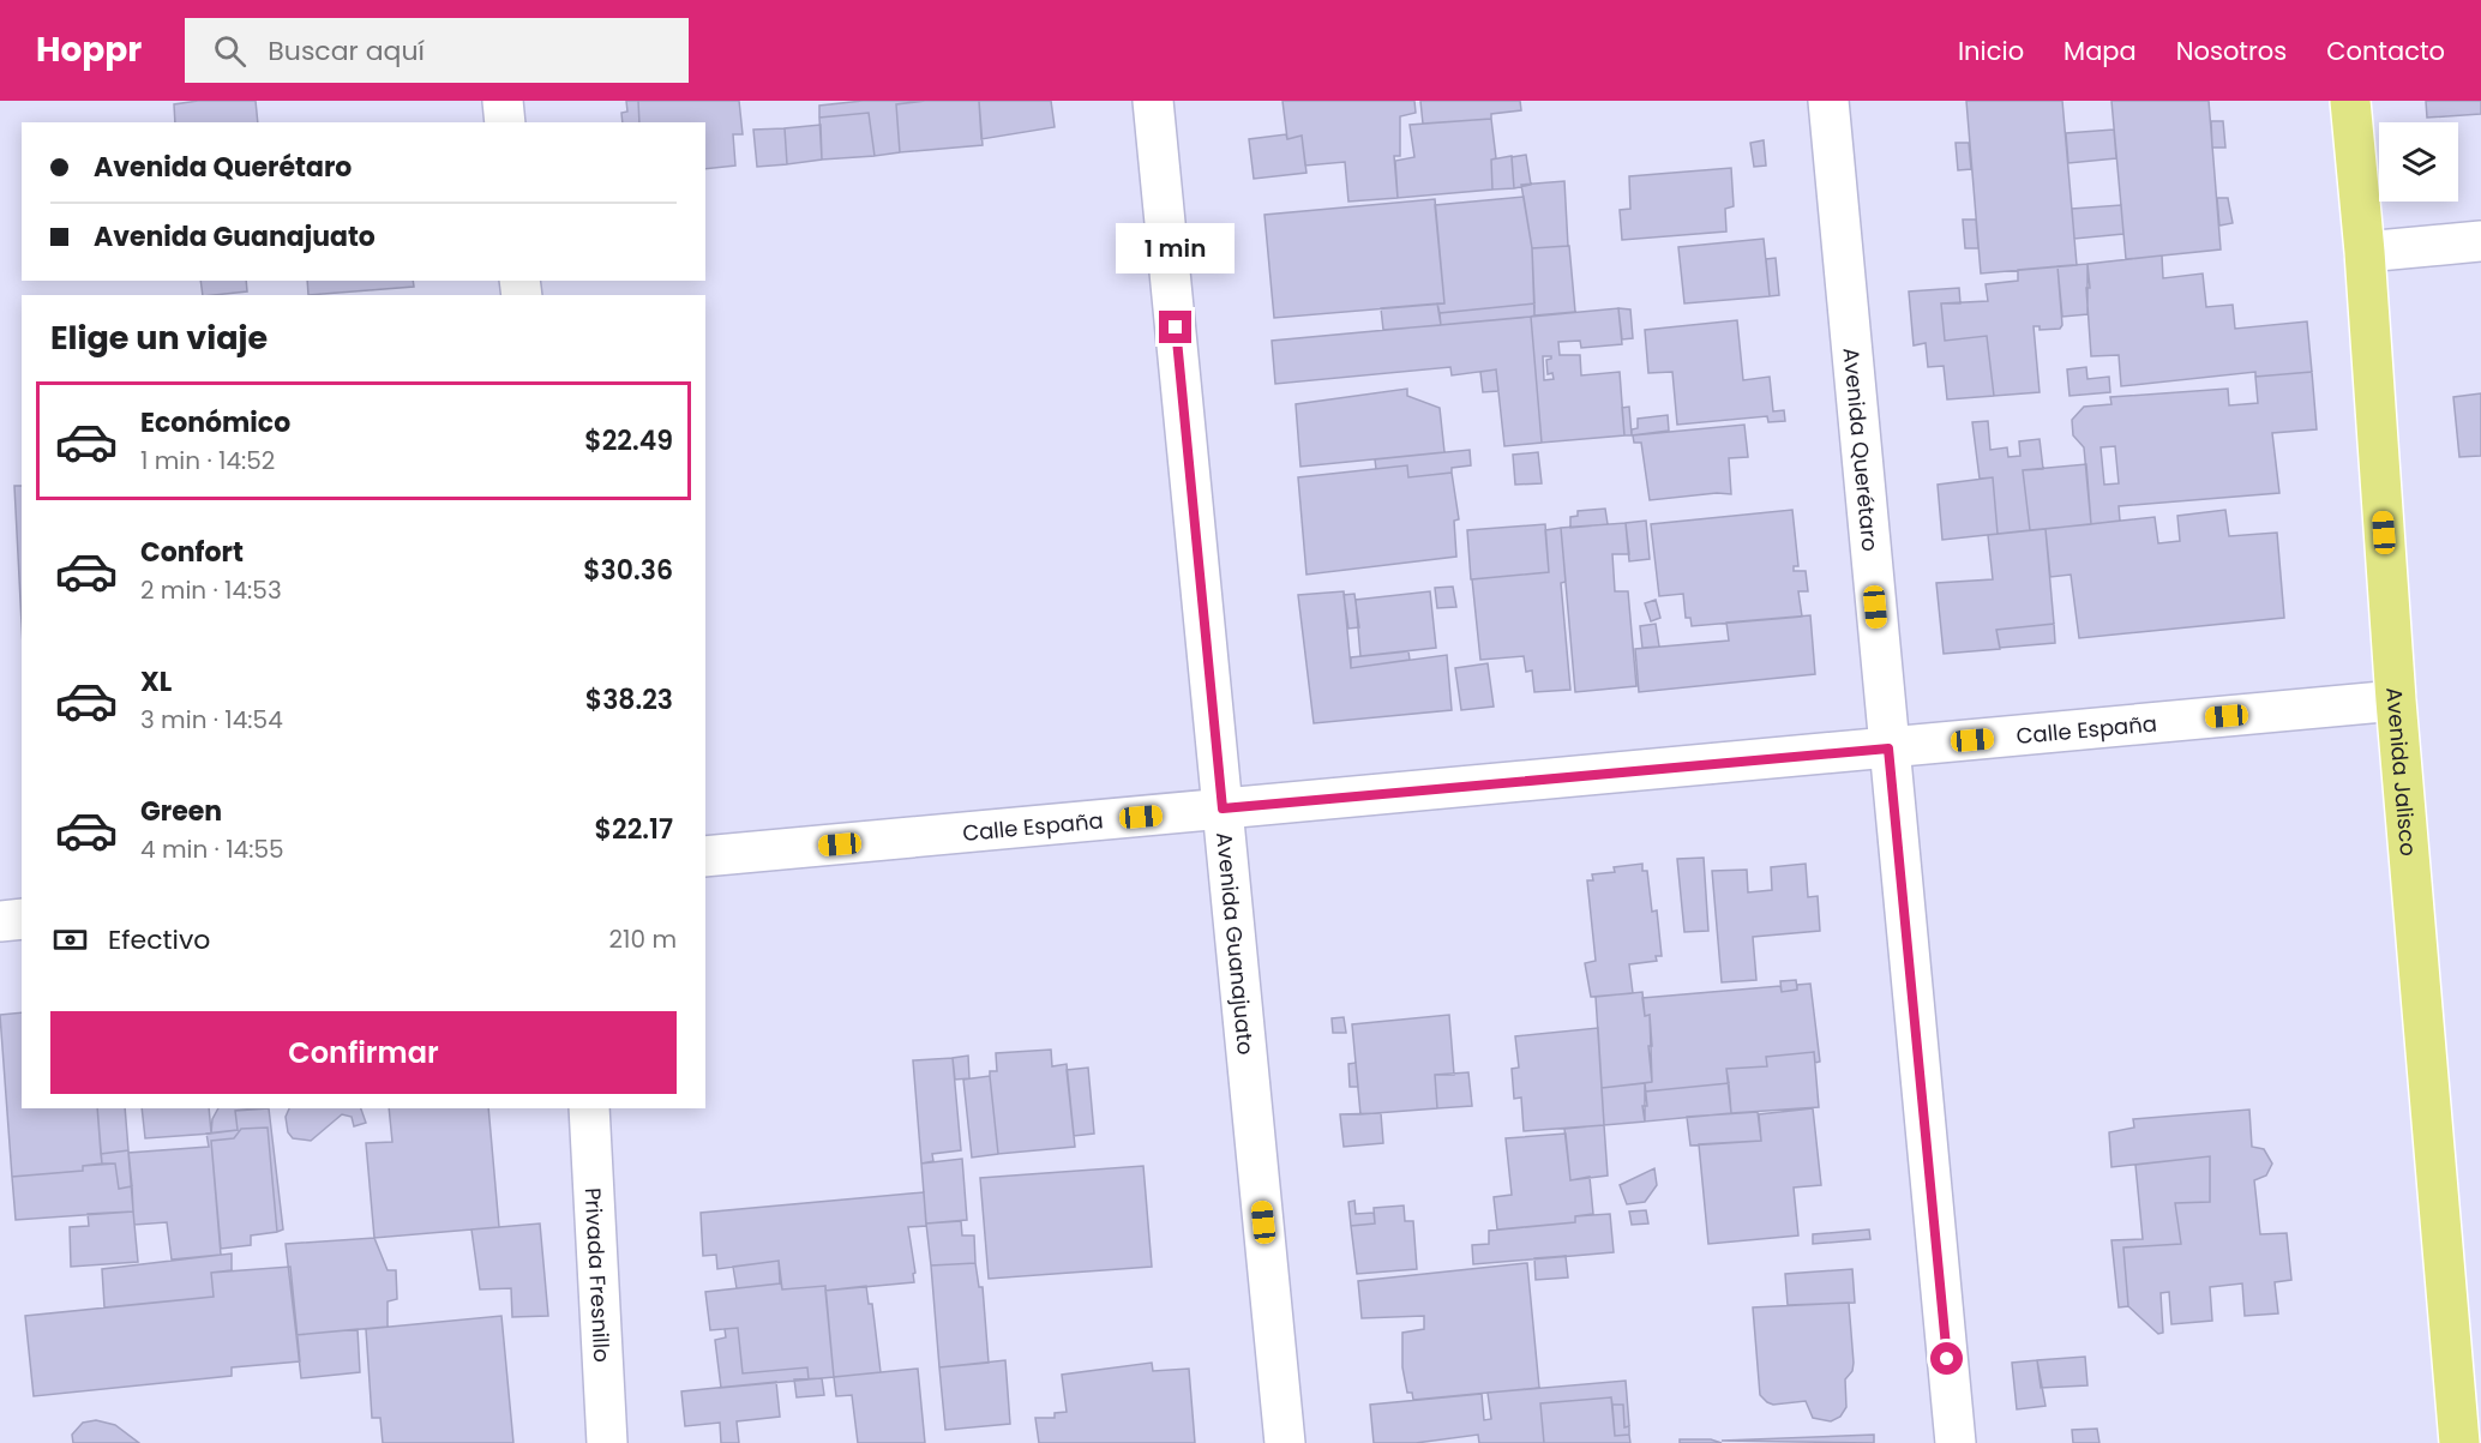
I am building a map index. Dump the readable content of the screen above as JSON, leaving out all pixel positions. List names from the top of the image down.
{
  "streets": {
    "main road": ["Avenida Jalisco"],
    "street": [
      "Avenida Querétaro",
      "Calle España",
      "Avenida Guanajuato",
      "Privada Fresnillo"
    ]
  },
  "crossings": [
    ["Avenida Querétaro", "Calle España"],
    ["Calle España", "Avenida Jalisco"],
    ["Calle España", "Avenida Guanajuato"]
  ],
  "page": {
    "header": "Hoppr",
    "search": "Buscar aquí",
    "nav": [
      "Inicio",
      "Mapa",
      "Nosotros",
      "Contacto"
    ],
    "banner": ["Avenida Querétaro", "Avenida Guanajuato"],
    "bubble": "1 min",
    "heading": "Elige un viaje",
    "list": [
      {
        "name": "Económico",
        "note": "1 min · 14:52",
        "value": "$22.49"
      },
      {
        "name": "Confort",
        "note": "2 min · 14:53",
        "value": "$30.36"
      },
      {
        "name": "XL",
        "note": "3 min · 14:54",
        "value": "$38.23"
      },
      {
        "name": "Green",
        "note": "4 min · 14:55",
        "value": "$22.17"
      }
    ],
    "pay": ["Efectivo", "210 m"],
    "buttons": "Confirmar"
  }
}
